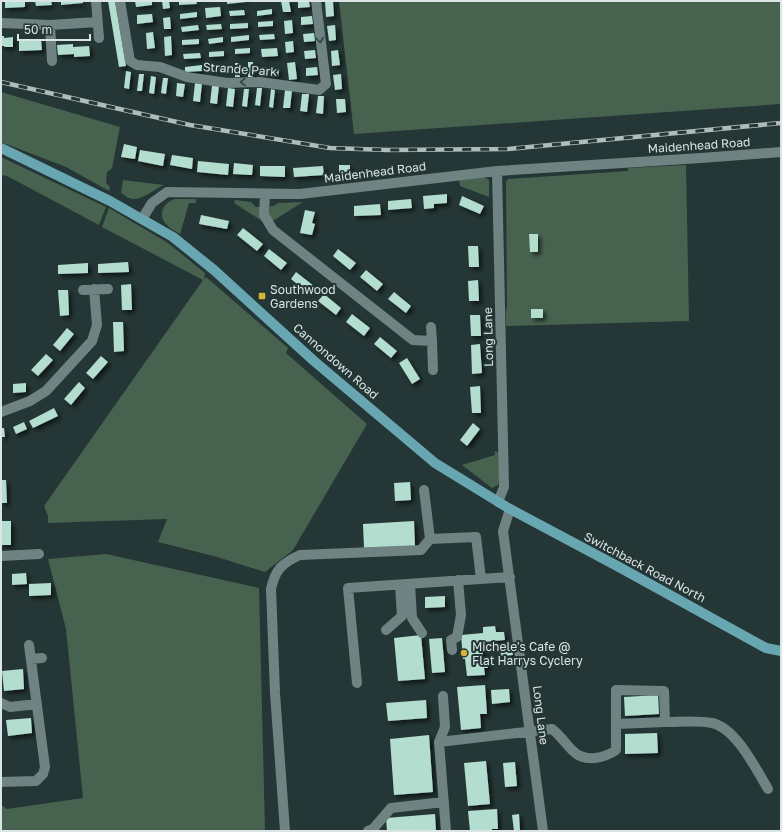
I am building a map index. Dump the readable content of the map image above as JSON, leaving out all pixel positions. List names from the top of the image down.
{
  "streets": {
    "main road": ["Cannondown Road", "Switchback Road North"],
    "street": ["Strande Park", "Maidenhead Road", "Long Lane"]
  },
  "crossings": [
    ["Maidenhead Road", "Long Lane"],
    ["Maidenhead Road", "Cannondown Road"],
    ["Long Lane", "Cannondown Road"],
    ["Long Lane", "Switchback Road North"],
    ["Cannondown Road", "Switchback Road North"]
  ],
  "places": {
    "transit": ["Southwood Gardens"],
    "other": ["Michele's Cafe @ Flat Harrys Cyclery"]
  },
  "scale_bar": "50 m"
}
